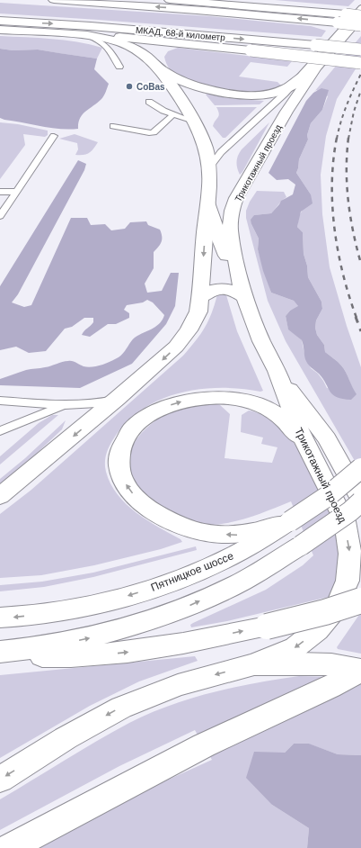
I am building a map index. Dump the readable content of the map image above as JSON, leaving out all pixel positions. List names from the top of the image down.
{
  "streets": {
    "main road": ["МКАД, 68-й километр", "Трикотажный проезд", "Пятницкое шоссе"]
  },
  "places": ["CoBas"]
}
